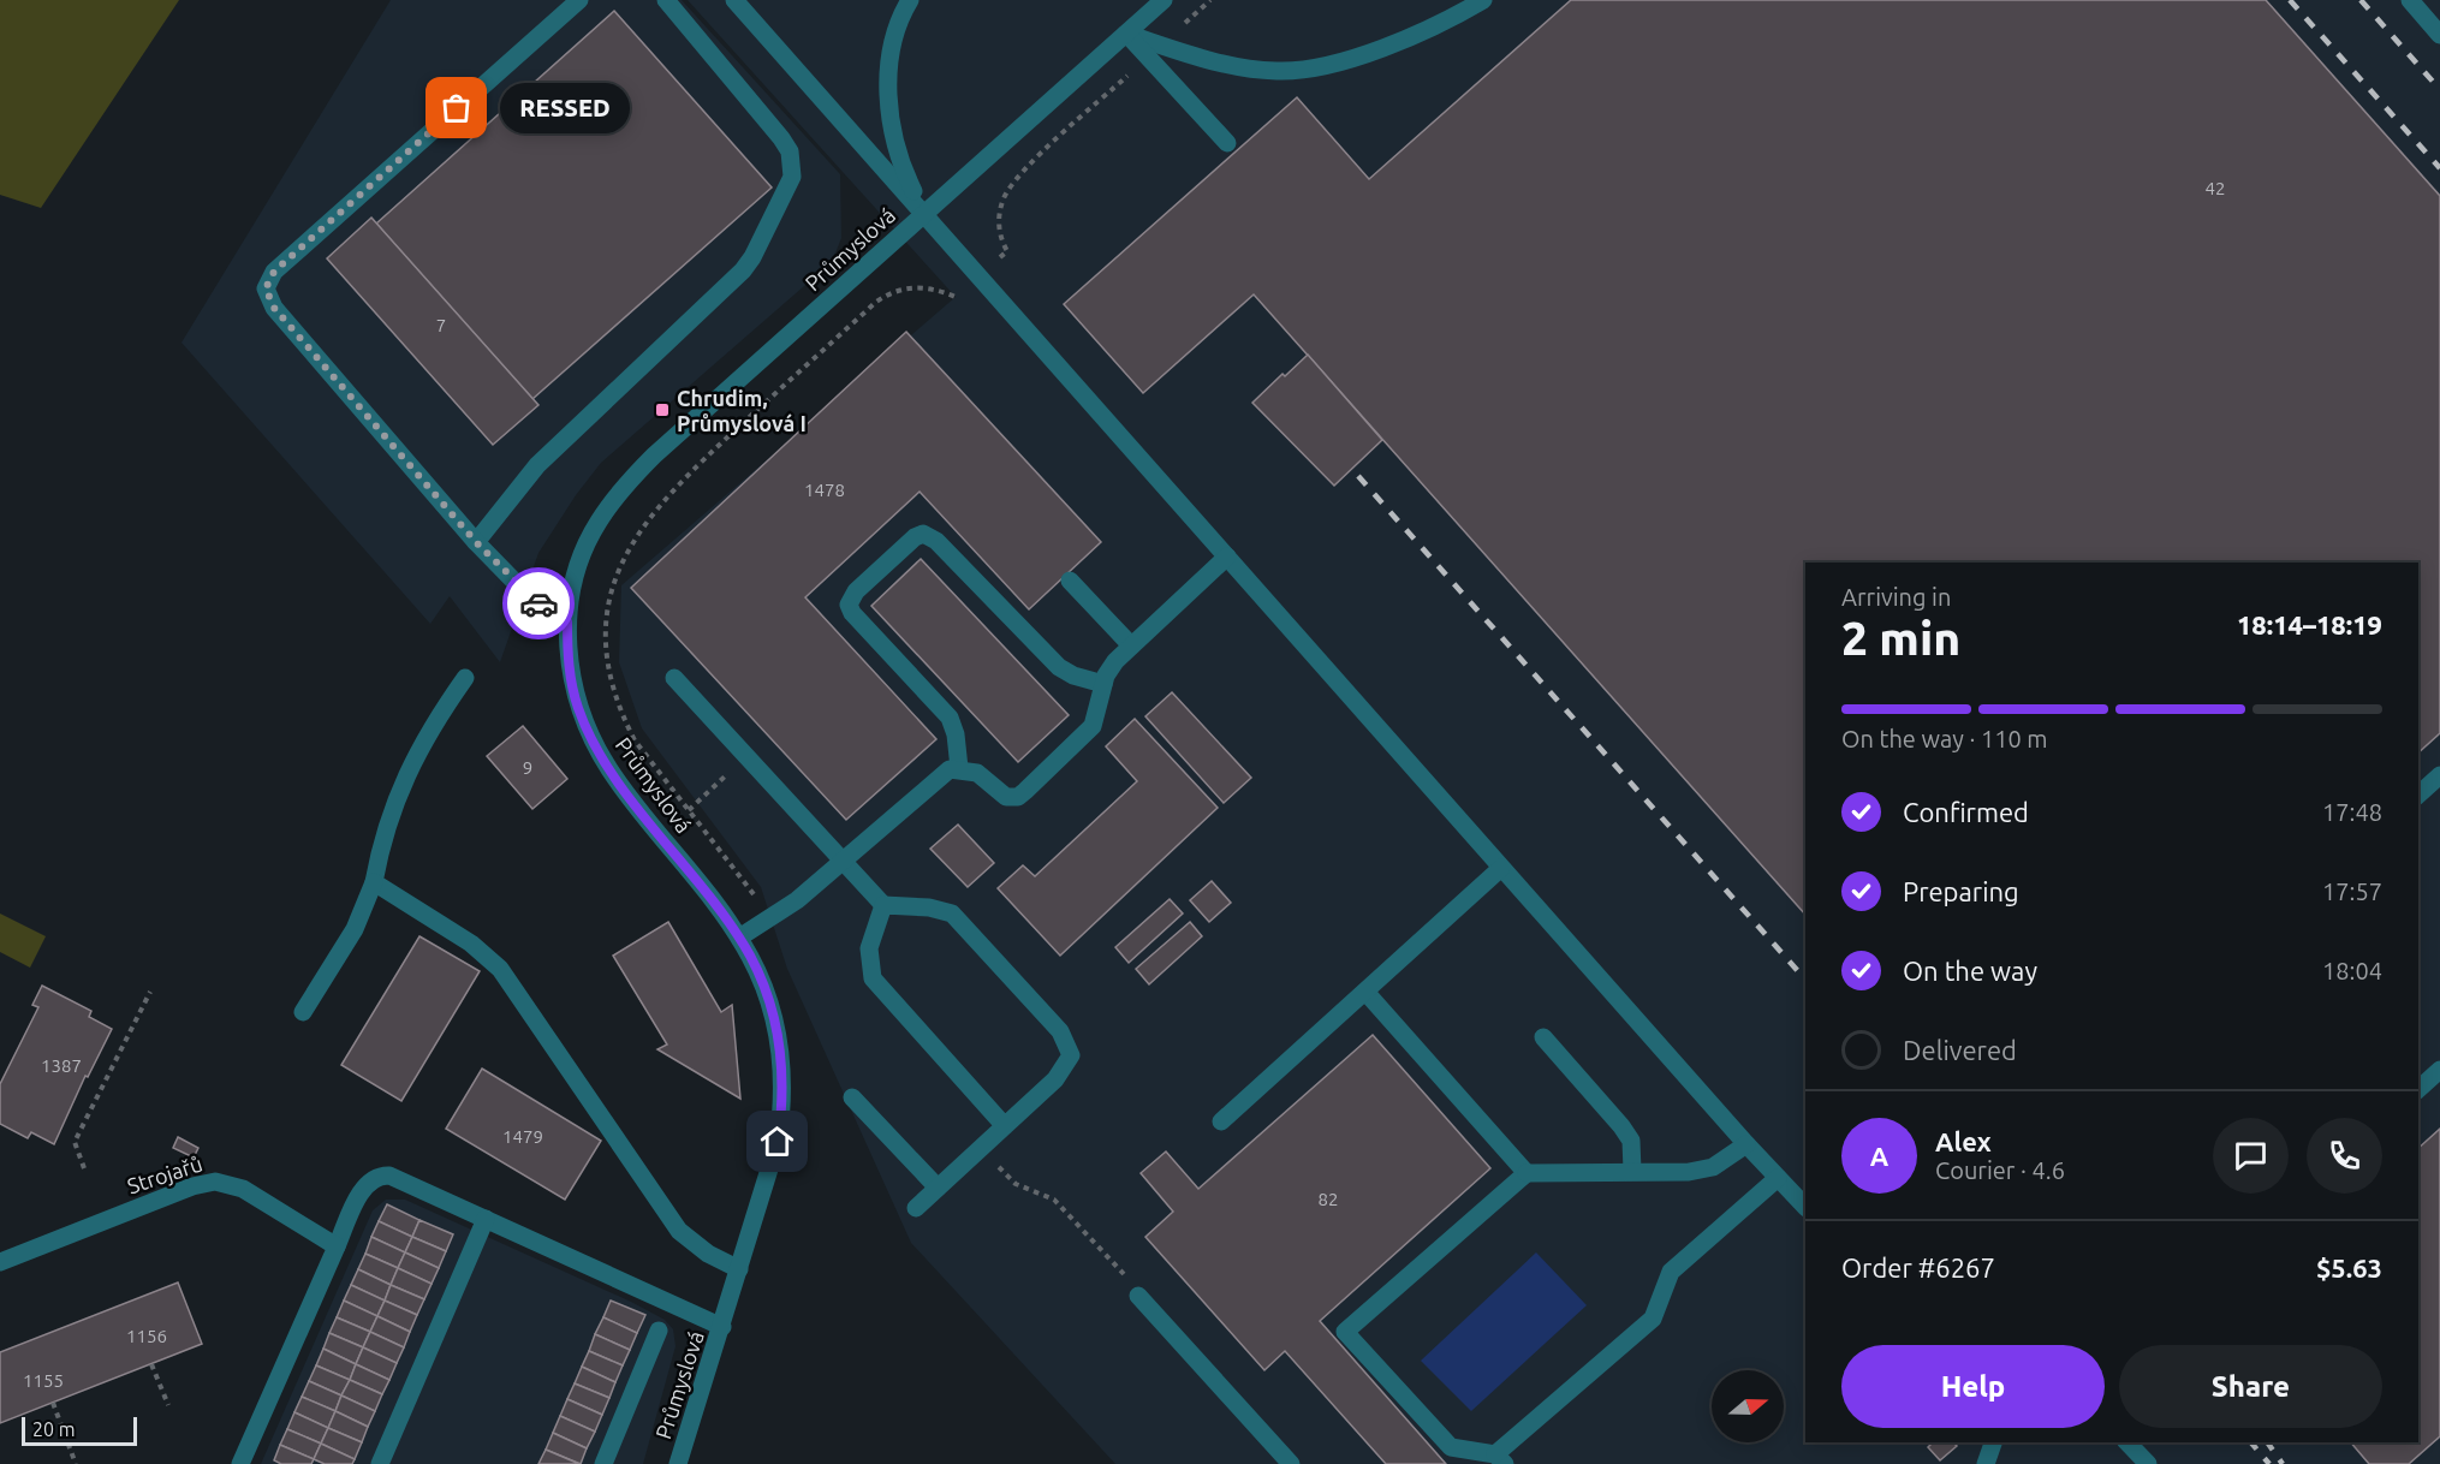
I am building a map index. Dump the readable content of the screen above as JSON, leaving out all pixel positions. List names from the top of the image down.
{
  "streets": {
    "street": ["Průmyslová", "Strojařů"]
  },
  "places": {
    "other": ["RESSED"],
    "transit": ["Chrudim, Průmyslová I"]
  },
  "house_numbers": [
    "42",
    "7",
    "1478",
    "9",
    "1387",
    "1479",
    "82",
    "1156",
    "1155"
  ],
  "scale_bar": "20 m",
  "north": "right",
  "page": {
    "bubble": "RESSED",
    "heading": ["2 min", "Arriving in", "18:14–18:19"],
    "panel": [
      "Alex",
      "Courier · 4.6",
      "Order #6267",
      "$5.63"
    ],
    "bar": "On the way · 110 m",
    "list": [
      ["Confirmed", "17:48"],
      ["Preparing", "17:57"],
      ["On the way", "18:04"],
      "Delivered"
    ],
    "round": "A",
    "buttons": ["Help", "Share"],
    "scale": "20 m"
  }
}
